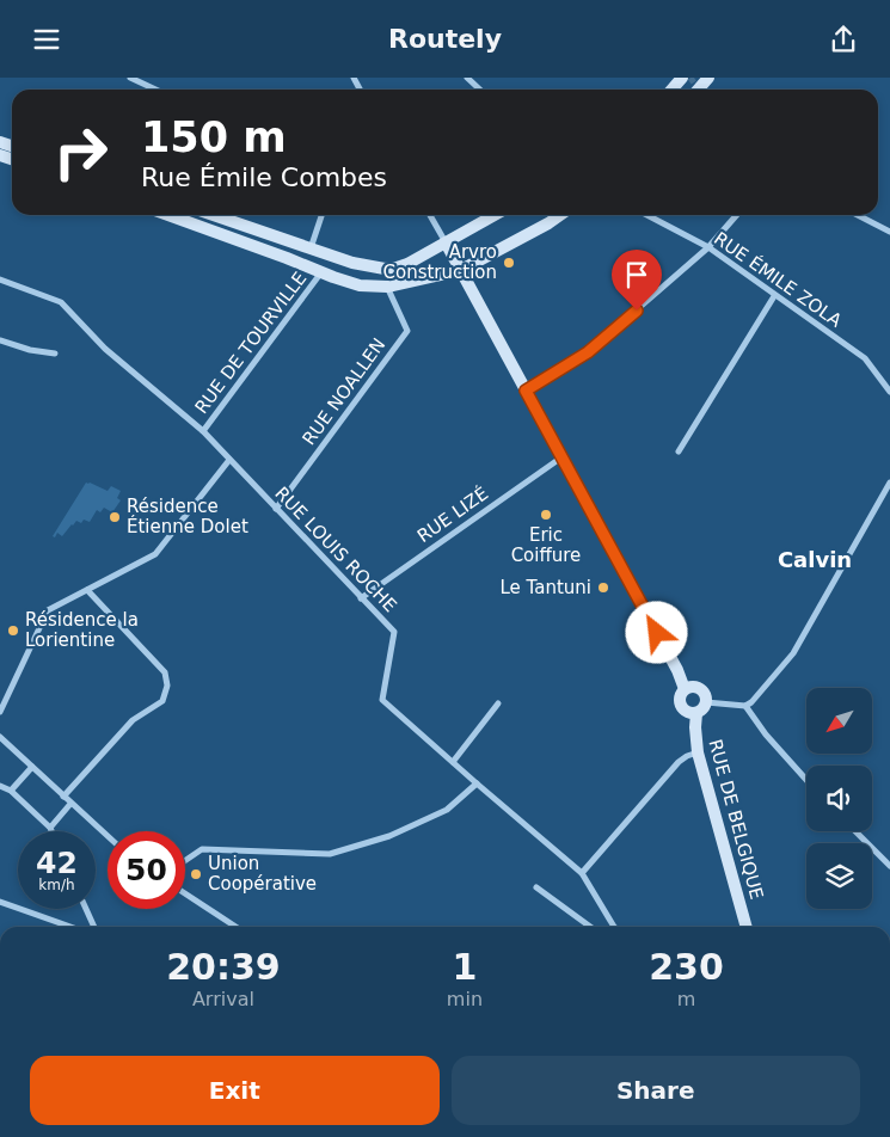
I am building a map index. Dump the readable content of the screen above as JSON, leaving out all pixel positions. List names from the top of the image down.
{
  "streets": {
    "main road": ["RUE DE BELGIQUE"],
    "street": [
      "RUE ÉMILE ZOLA",
      "RUE DE TOURVILLE",
      "RUE NOALLEN",
      "RUE LIZÉ",
      "RUE LOUIS ROCHE"
    ]
  },
  "crossings": [
    ["RUE DE TOURVILLE", "RUE LOUIS ROCHE"],
    ["RUE NOALLEN", "RUE LOUIS ROCHE"],
    ["RUE LIZÉ", "RUE LOUIS ROCHE"]
  ],
  "districts": ["Calvin"],
  "places": [
    "Arvro Construction",
    "Eric Coiffure",
    "Résidence Étienne Dolet",
    "Le Tantuni",
    "Résidence la Lorientine",
    "Union Coopérative"
  ],
  "north": "bottom left",
  "page": {
    "header": "Routely",
    "turn": ["150 m", "Rue Émile Combes"],
    "speed": "42 km/h",
    "limit": "50",
    "eta": [
      "20:39",
      "Arrival",
      "1",
      "min",
      "230",
      "m"
    ],
    "buttons": ["Exit", "Share"]
  }
}
